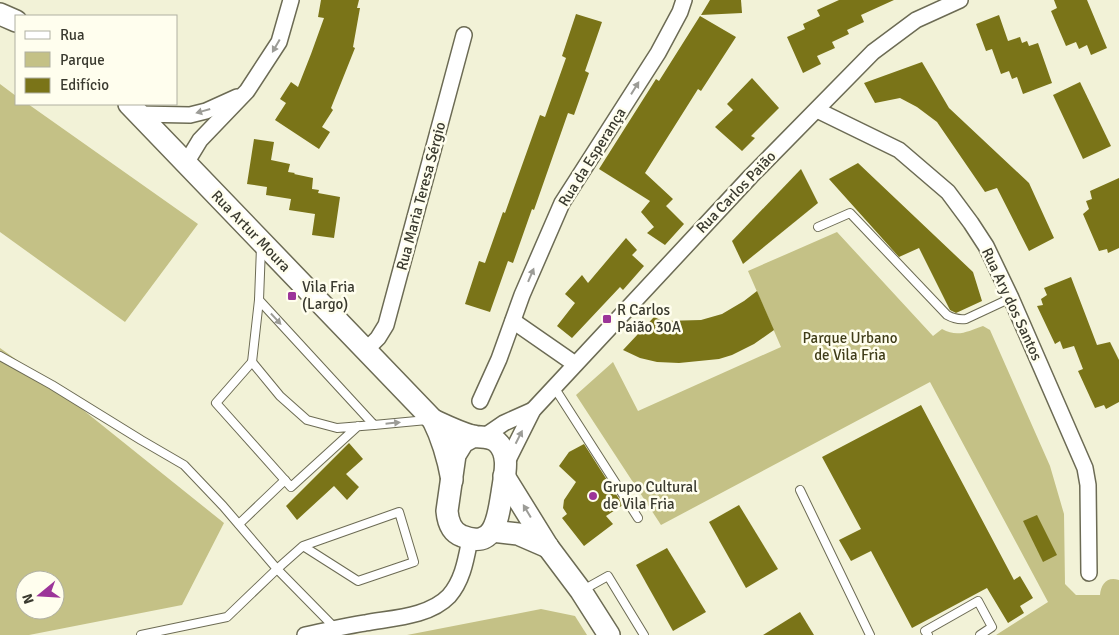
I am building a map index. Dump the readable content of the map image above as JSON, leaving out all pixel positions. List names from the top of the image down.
{
  "streets": {
    "main road": ["Rua Artur Moura"],
    "street": [
      "Rua da Esperança",
      "Rua Carlos Paião",
      "Rua Maria Teresa Sérgio",
      "Rua Ary dos Santos"
    ]
  },
  "crossings": [
    ["Rua Carlos Paião", "Rua Ary dos Santos"],
    ["Rua Maria Teresa Sérgio", "Rua Artur Moura"]
  ],
  "one_way": ["Rua da Esperança"],
  "parks": ["Parque Urbano de Vila Fria"],
  "places": {
    "transit": ["Vila Fria (Largo)", "R Carlos Paião 30A"],
    "other": ["Grupo Cultural de Vila Fria"]
  },
  "legend": ["Rua", "Parque", "Edifício"],
  "north": "left"
}
